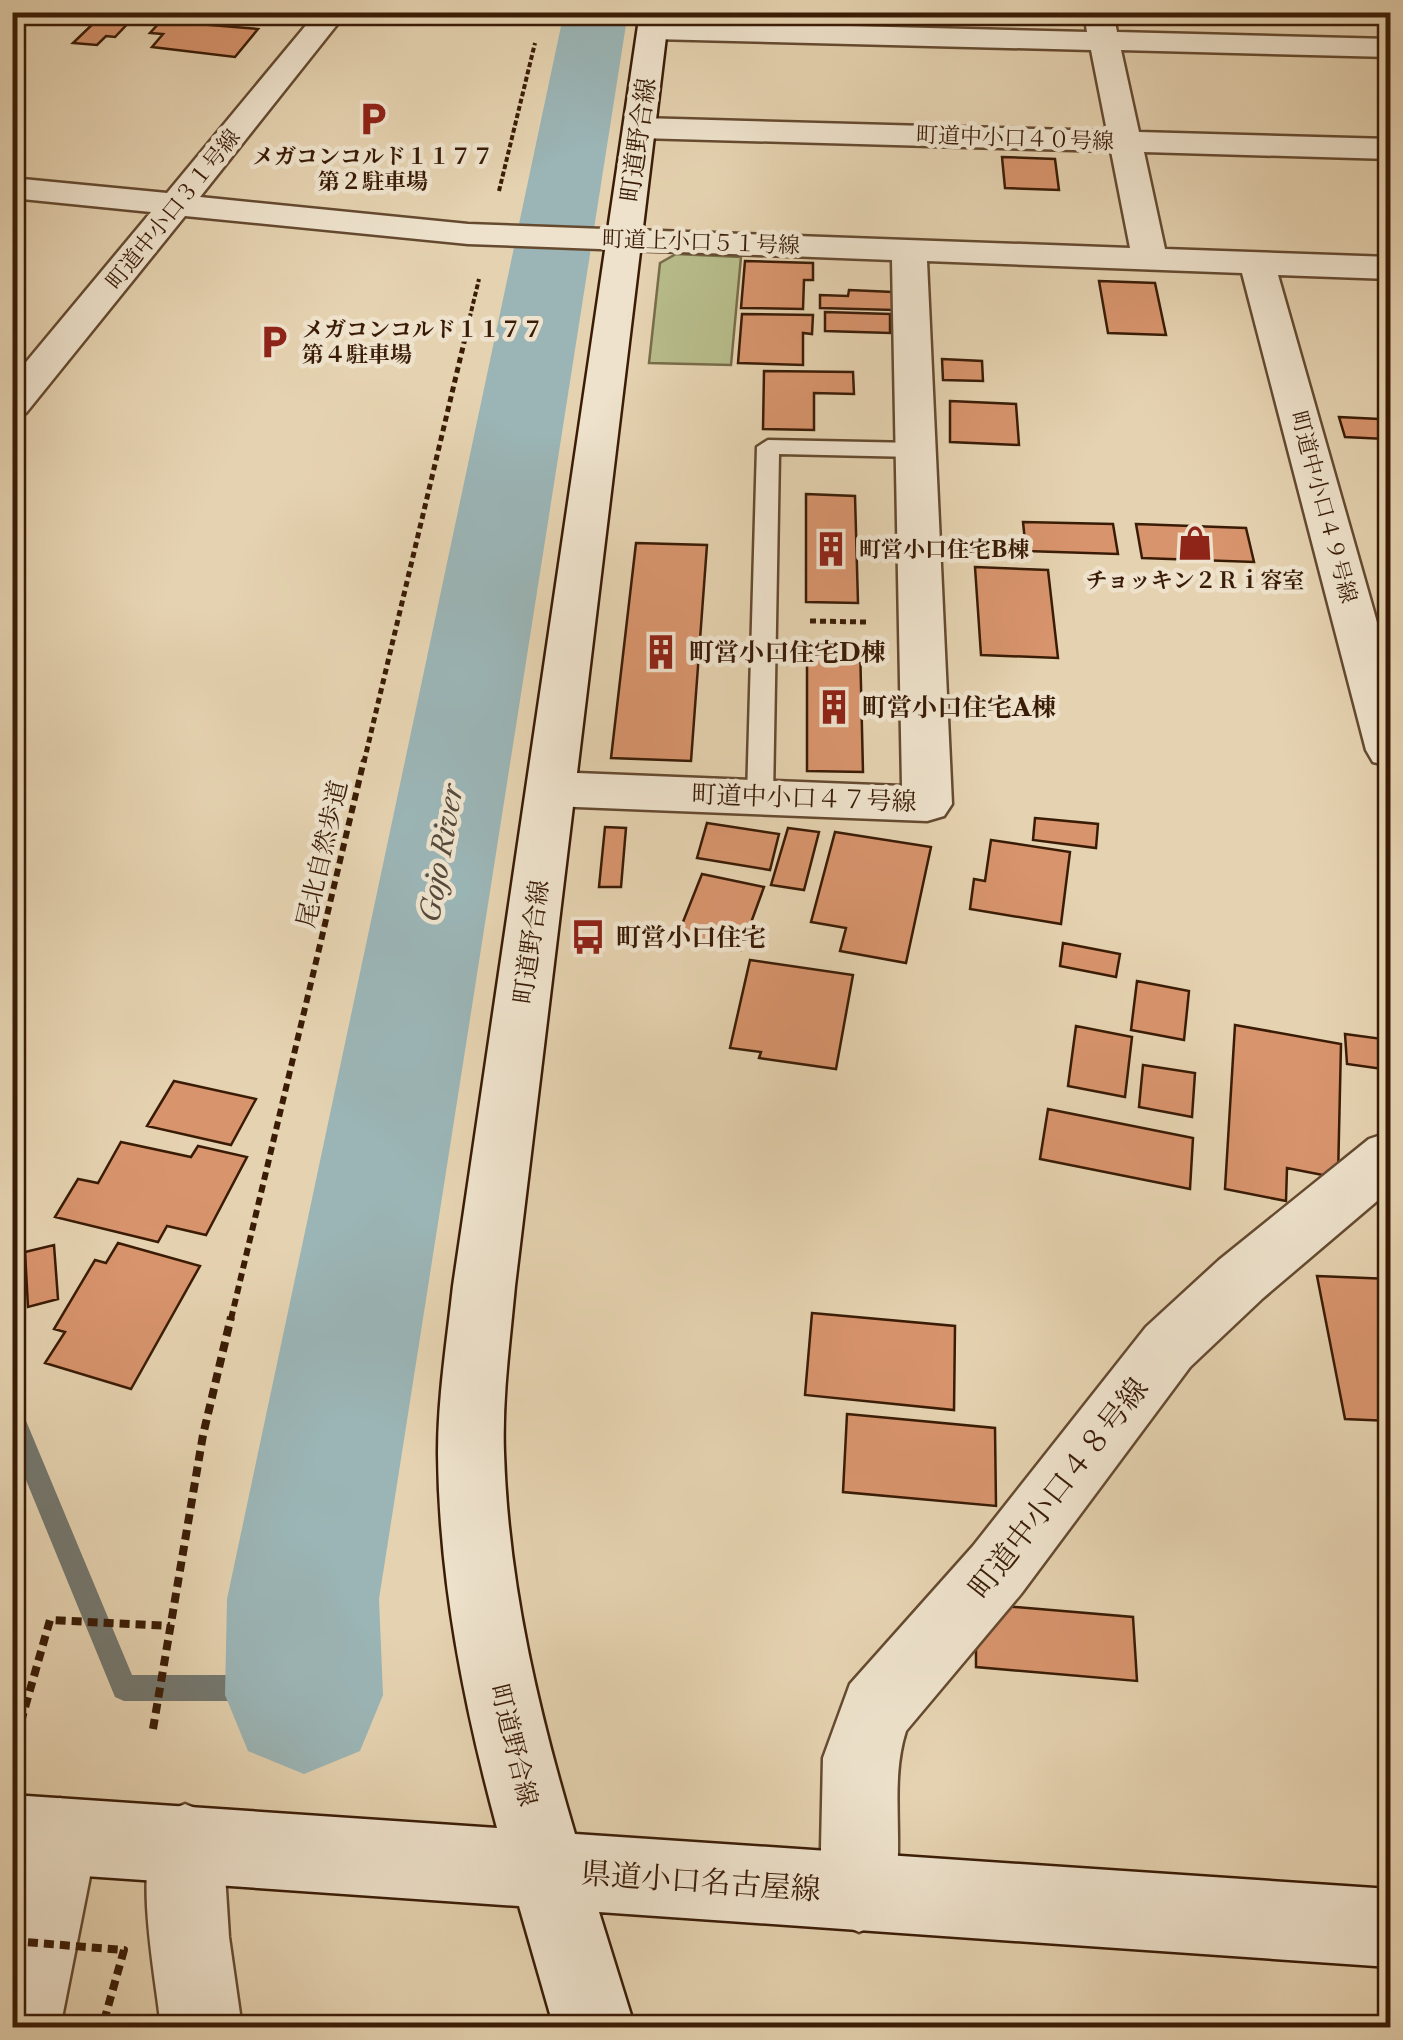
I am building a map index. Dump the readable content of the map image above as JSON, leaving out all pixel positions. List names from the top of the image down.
{
  "streets": {
    "street": [
      "町道中小口４０号線",
      "町道野合線",
      "町道中小口３１号線",
      "町道上小口５１号線",
      "町道中小口４９号線",
      "町道中小口４７号線",
      "町道中小口４８号線",
      "県道小口名古屋線"
    ],
    "path": ["尾北自然歩道"]
  },
  "crossings": [
    ["町道中小口４０号線", "町道野合線"],
    ["町道野合線", "町道上小口５１号線"],
    ["町道野合線", "町道中小口４７号線"],
    ["町道野合線", "県道小口名古屋線"],
    ["町道中小口３１号線", "町道上小口５１号線"],
    ["町道上小口５１号線", "町道中小口４９号線"],
    ["町道上小口５１号線", "町道中小口４７号線"],
    ["町道上小口５１号線", "尾北自然歩道"],
    ["町道中小口４８号線", "県道小口名古屋線"]
  ],
  "water": ["Gojo River"],
  "places": {
    "parking": ["メガコンコルド１１７７ 第２駐車場", "メガコンコルド１１７７ 第４駐車場"],
    "shop": ["チョッキン２Ｒｉ容室"],
    "building": ["町営小口住宅B棟", "町営小口住宅D棟", "町営小口住宅A棟"],
    "bus stop": ["町営小口住宅"]
  }
}
